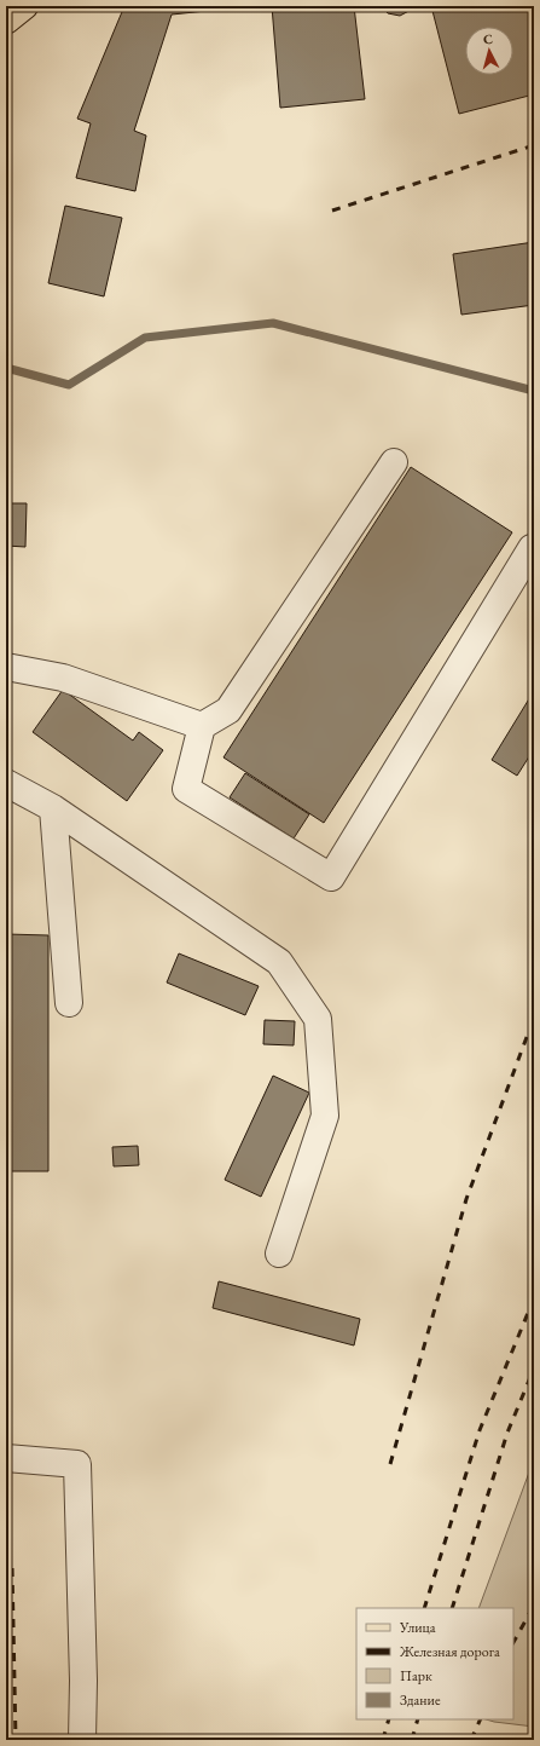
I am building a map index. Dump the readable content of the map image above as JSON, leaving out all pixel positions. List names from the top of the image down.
{
  "legend": [
    "Улица",
    "Железная дорога",
    "Парк",
    "Здание"
  ],
  "north": "top"
}
